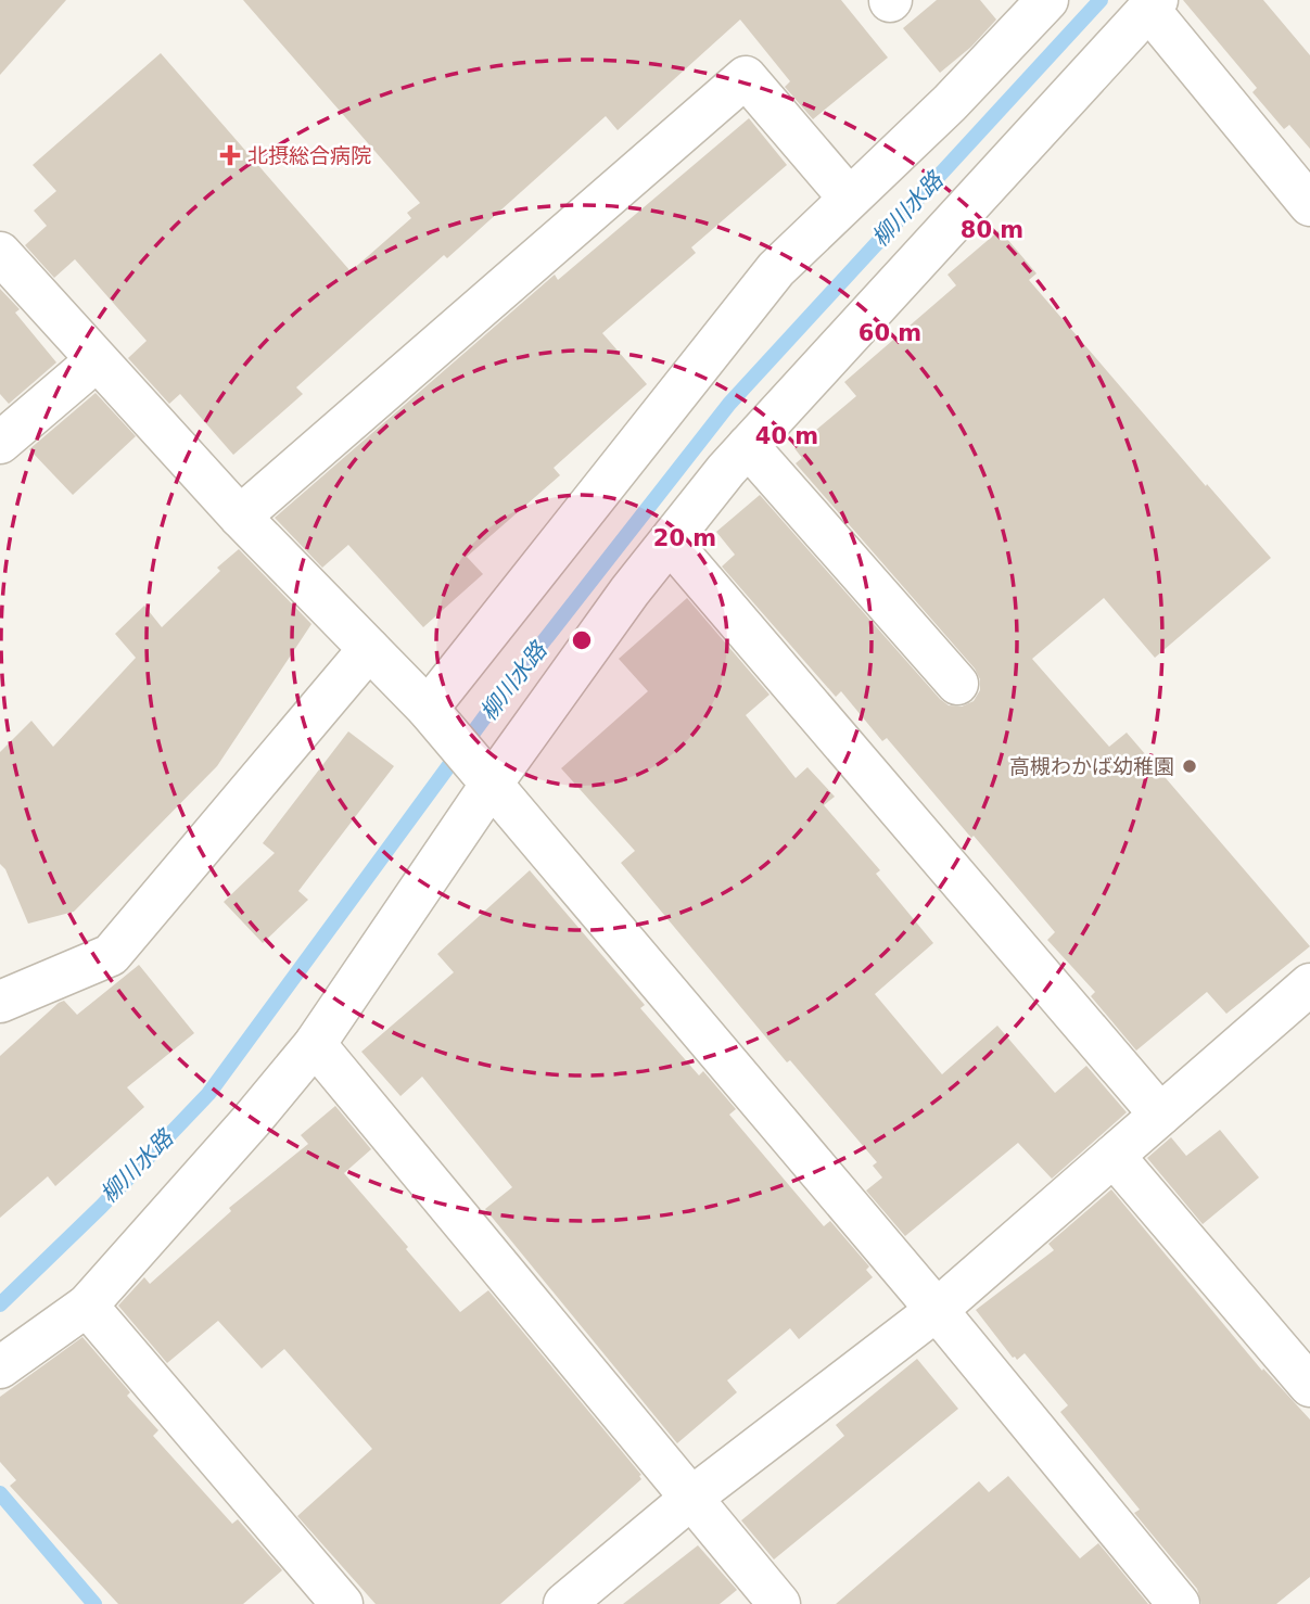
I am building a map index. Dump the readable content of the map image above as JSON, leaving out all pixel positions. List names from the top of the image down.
{
  "water": ["柳川水路"],
  "places": {
    "health": ["北摂総合病院"],
    "other": ["高槻わかば幼稚園"]
  },
  "rings": [
    "80 m",
    "60 m",
    "40 m",
    "20 m"
  ]
}
